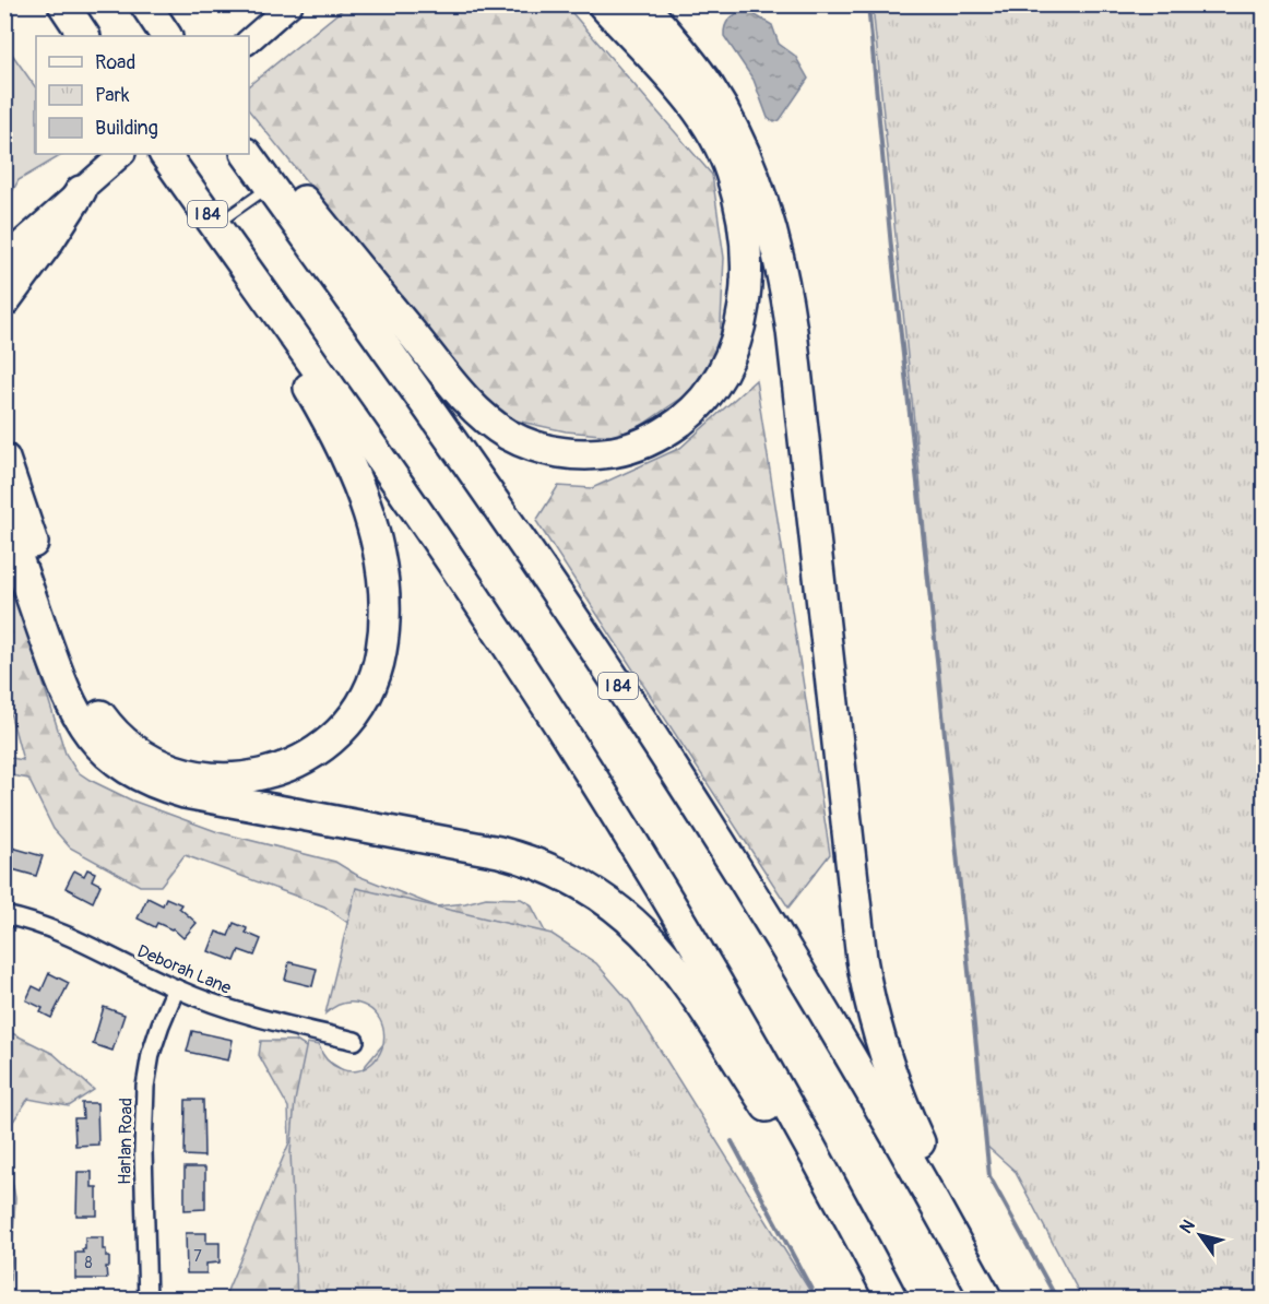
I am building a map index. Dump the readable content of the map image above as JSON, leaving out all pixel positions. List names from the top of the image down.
{
  "streets": {
    "highway": ["I 84"],
    "street": ["Deborah Lane", "Harlan Road"]
  },
  "crossings": [
    ["Deborah Lane", "Harlan Road"]
  ],
  "house_numbers": ["7", "8"],
  "legend": ["Road", "Park", "Building"],
  "north": "top left"
}
